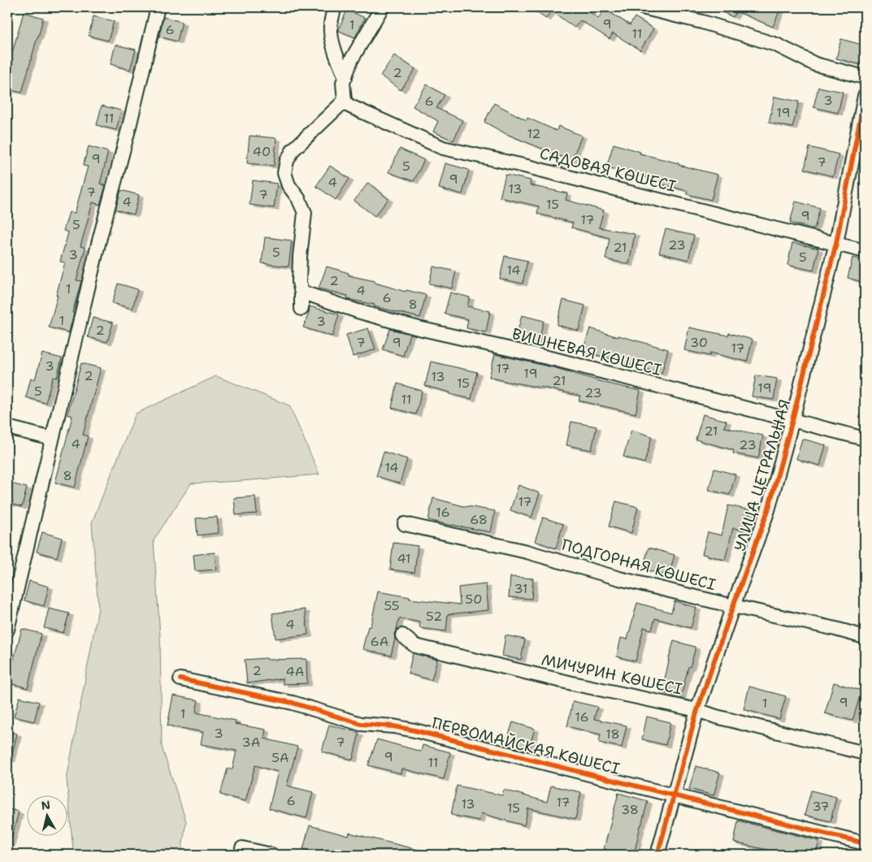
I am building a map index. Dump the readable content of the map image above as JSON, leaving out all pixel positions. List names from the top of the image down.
{
  "streets": {
    "street": [
      "САДОВАЯ КӨШЕСІ",
      "ВИШНЕВАЯ КӨШЕСІ",
      "УЛИЦА ЦЕТРАЛЬНАЯ",
      "ПОДГОРНАЯ КӨШЕСІ",
      "МИЧУРИН КӨШЕСІ",
      "ПЕРВОМАЙСКАЯ КӨШЕСІ"
    ]
  },
  "crossings": [
    ["САДОВАЯ КӨШЕСІ", "УЛИЦА ЦЕТРАЛЬНАЯ"],
    ["ВИШНЕВАЯ КӨШЕСІ", "УЛИЦА ЦЕТРАЛЬНАЯ"],
    ["УЛИЦА ЦЕТРАЛЬНАЯ", "ПОДГОРНАЯ КӨШЕСІ"],
    ["УЛИЦА ЦЕТРАЛЬНАЯ", "МИЧУРИН КӨШЕСІ"],
    ["УЛИЦА ЦЕТРАЛЬНАЯ", "ПЕРВОМАЙСКАЯ КӨШЕСІ"]
  ],
  "house_numbers": [
    "9",
    "1",
    "6",
    "11",
    "2",
    "3",
    "6",
    "19",
    "11",
    "12",
    "40",
    "9",
    "7",
    "5",
    "9",
    "4",
    "13",
    "7",
    "7",
    "4",
    "15",
    "9",
    "17",
    "5",
    "23",
    "21",
    "5",
    "3",
    "5",
    "14",
    "2",
    "1",
    "4",
    "6",
    "8",
    "1",
    "3",
    "2",
    "7",
    "9",
    "30",
    "17",
    "3",
    "17",
    "19",
    "2",
    "13",
    "21",
    "15",
    "19",
    "5",
    "23",
    "11",
    "21",
    "4",
    "23",
    "14",
    "8",
    "17",
    "16",
    "68",
    "41",
    "31",
    "50",
    "55",
    "52",
    "4",
    "6А",
    "2",
    "4А",
    "9",
    "1",
    "1",
    "16",
    "3",
    "18",
    "3А",
    "7",
    "9",
    "5А",
    "11",
    "6",
    "17",
    "13",
    "37",
    "15",
    "38"
  ],
  "north": "top"
}
